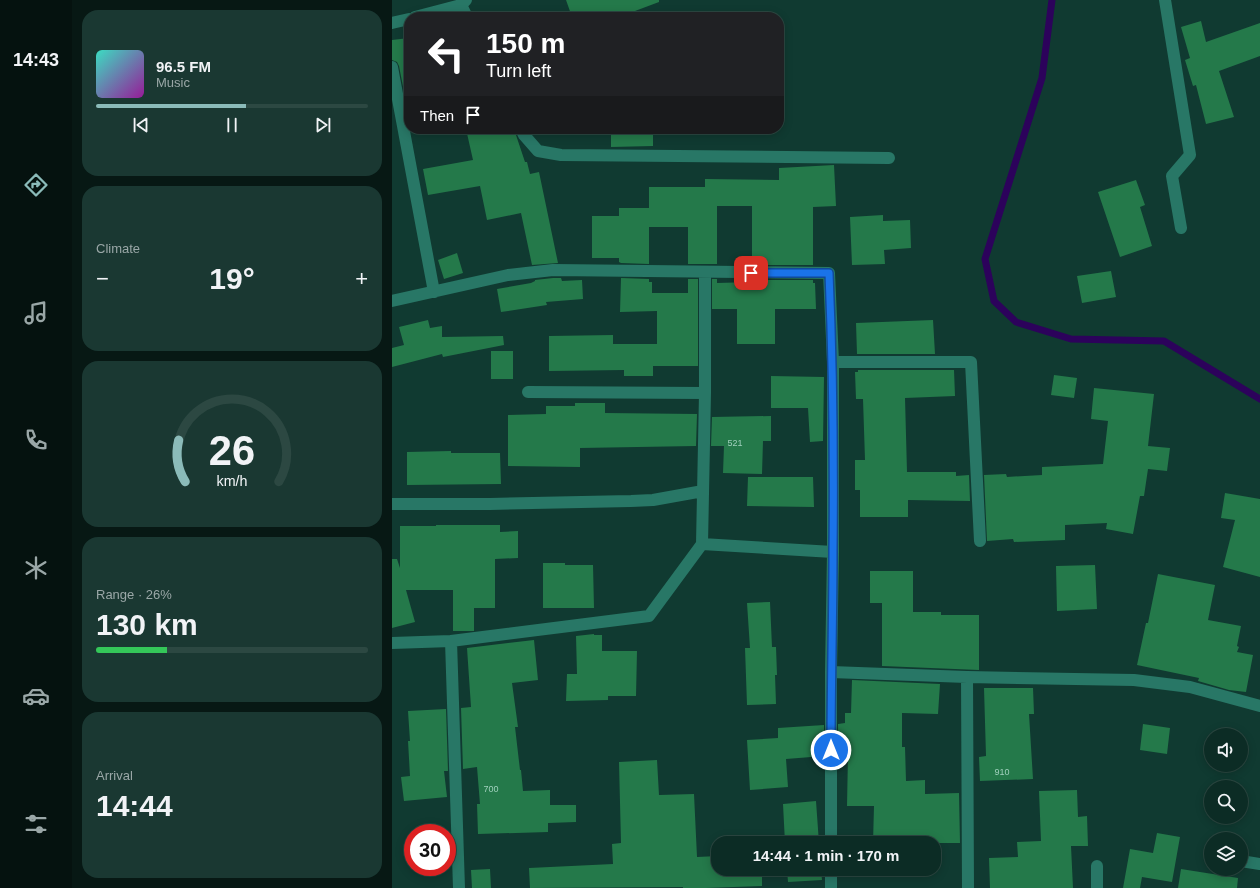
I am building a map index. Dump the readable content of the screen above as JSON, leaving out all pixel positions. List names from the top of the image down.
{
  "house_numbers": ["521", "910", "700"],
  "page": {
    "tabs": "14:43",
    "turn": ["150 m", "Turn left"],
    "song": ["96.5 FM", "Music"],
    "then": "Then",
    "tile": [
      "Climate",
      ["Range · 26%", "130 km"],
      ["Arrival", "14:44"]
    ],
    "heat": ["−", "19°", "+"],
    "limit": "30",
    "trip": "14:44 · 1 min · 170 m",
    "gauge": ["26", "km/h"]
  }
}
